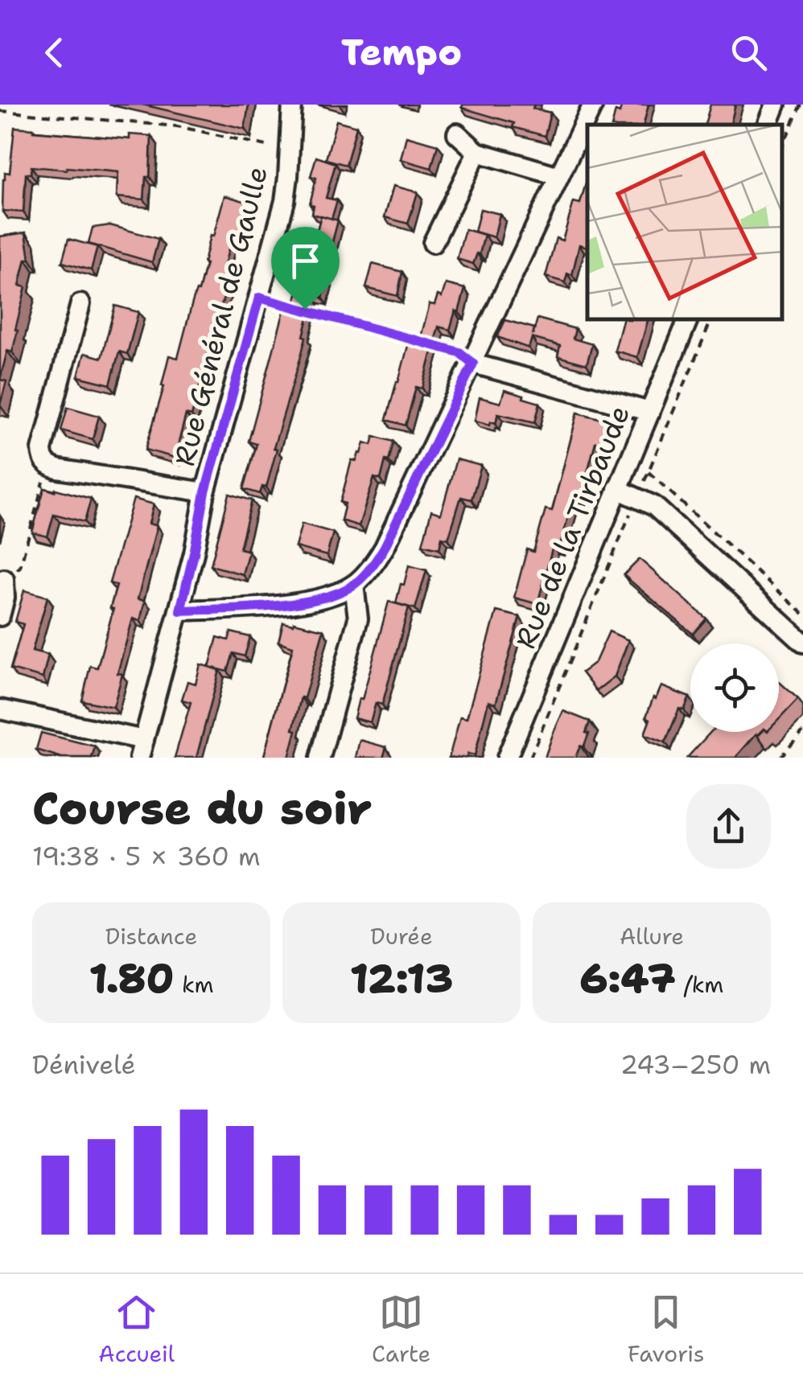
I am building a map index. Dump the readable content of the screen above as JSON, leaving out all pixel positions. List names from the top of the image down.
{
  "streets": {
    "street": ["Rue Général de Gaulle", "Rue de la Tirbaude"]
  },
  "page": {
    "header": "Tempo",
    "heading": ["Course du soir", "19:38 · 5 × 360 m"],
    "stats": [
      ["Distance", "1.80 km"],
      ["Durée", "12:13"],
      ["Allure", "6:47 /km"]
    ],
    "chart": ["Dénivelé", "243–250 m"],
    "tabs": ["Accueil", "Carte", "Favoris"]
  }
}
